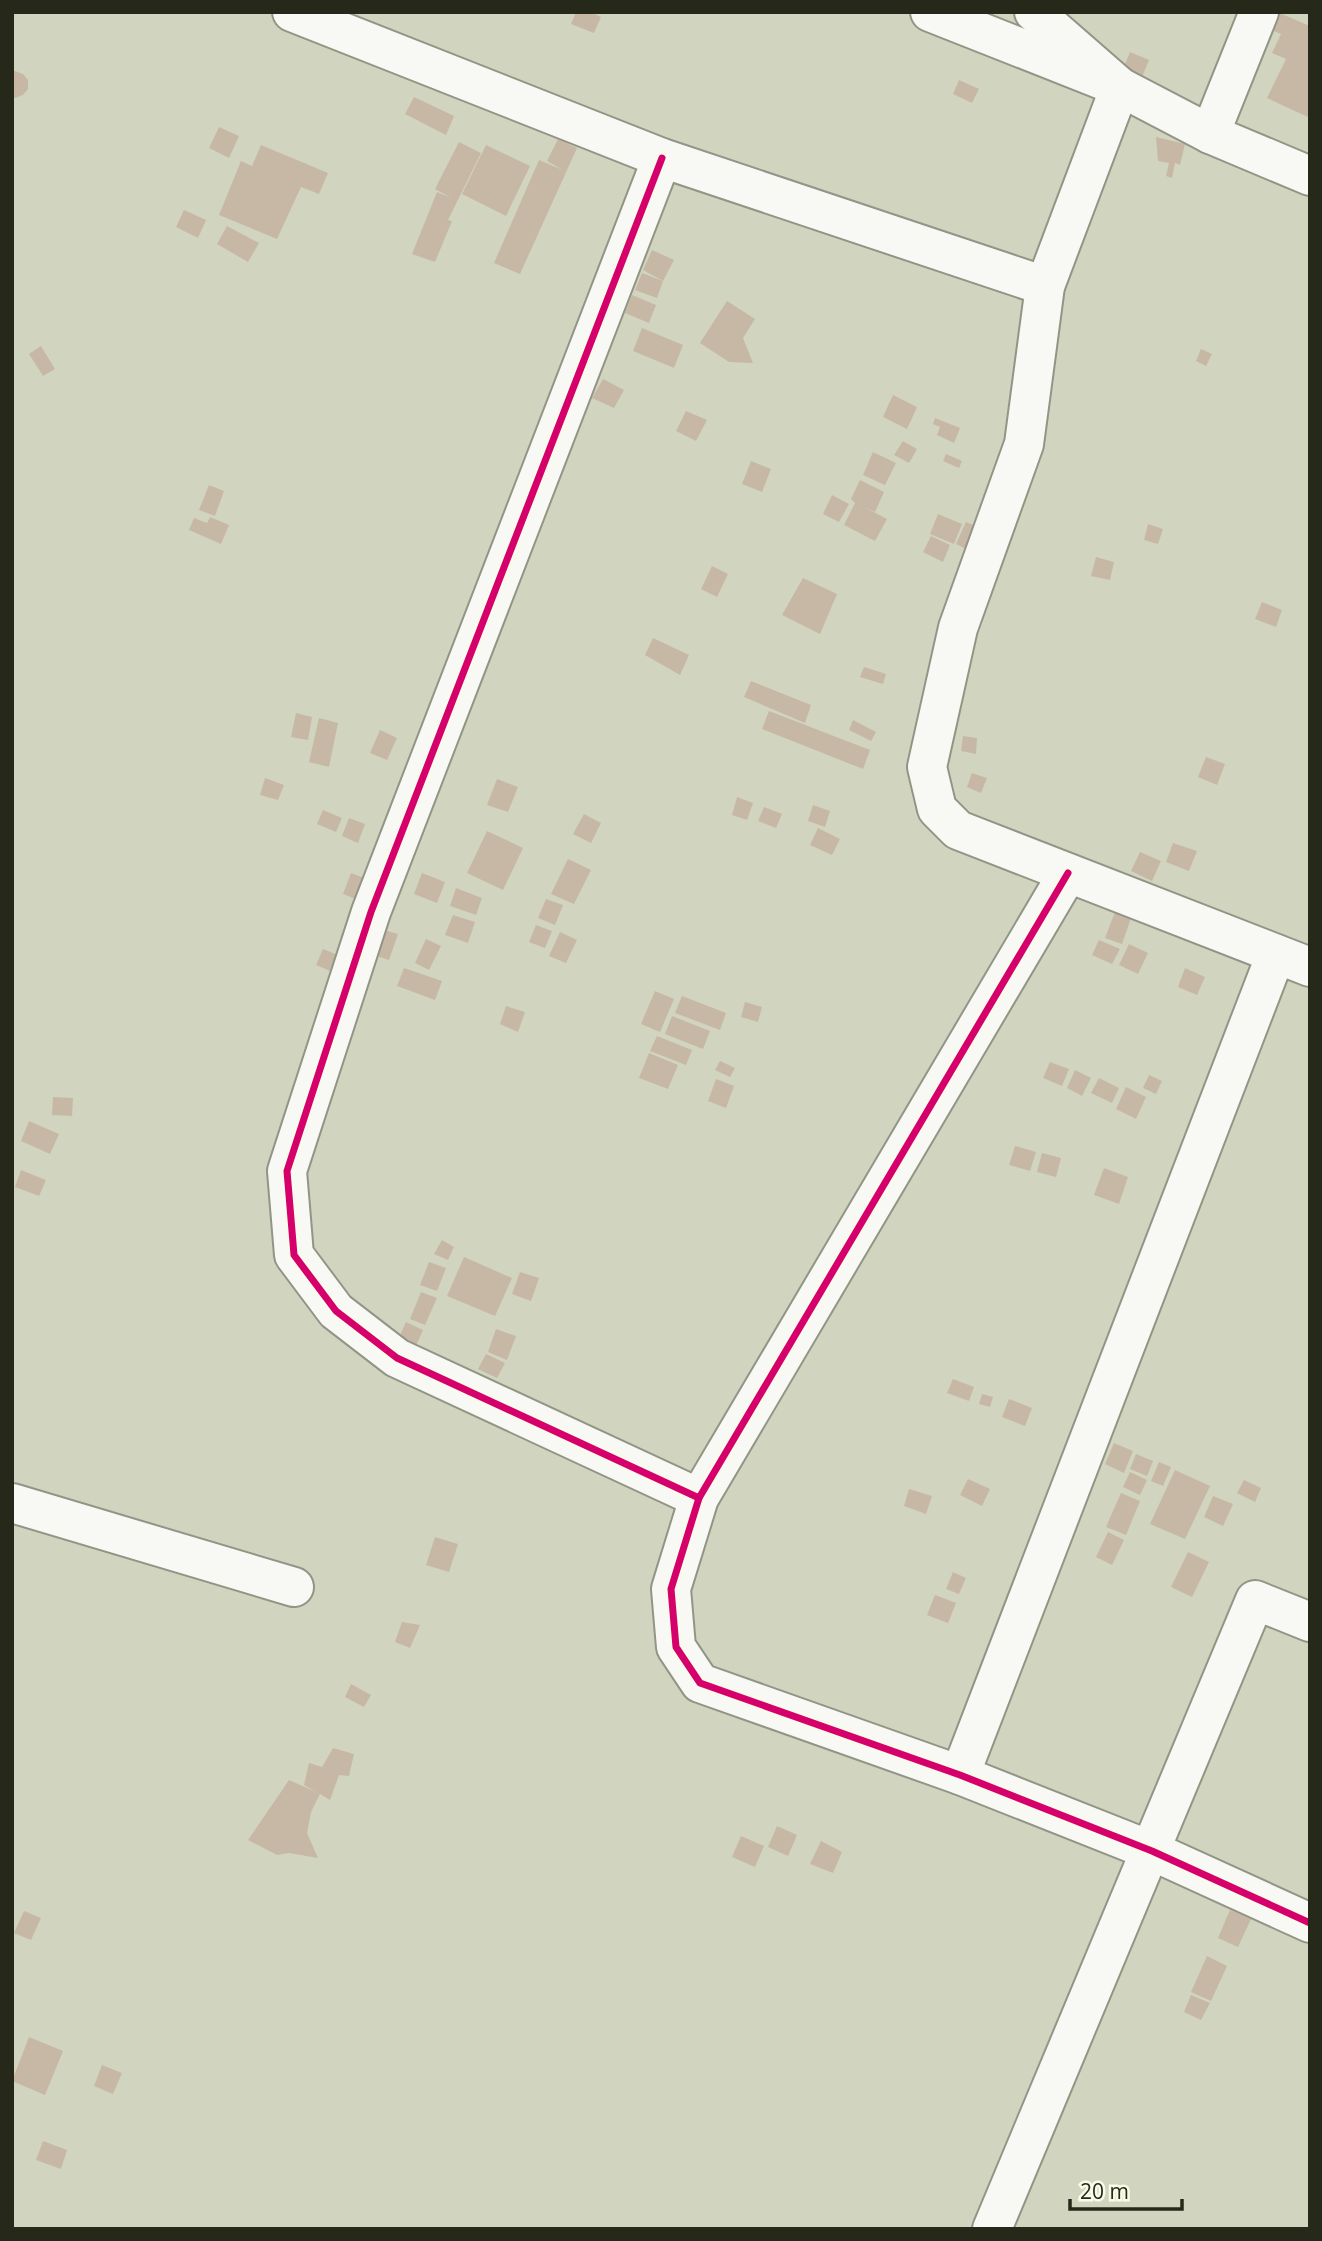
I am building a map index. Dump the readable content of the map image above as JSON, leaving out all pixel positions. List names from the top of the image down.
{
  "scale_bar": "20 m"
}
